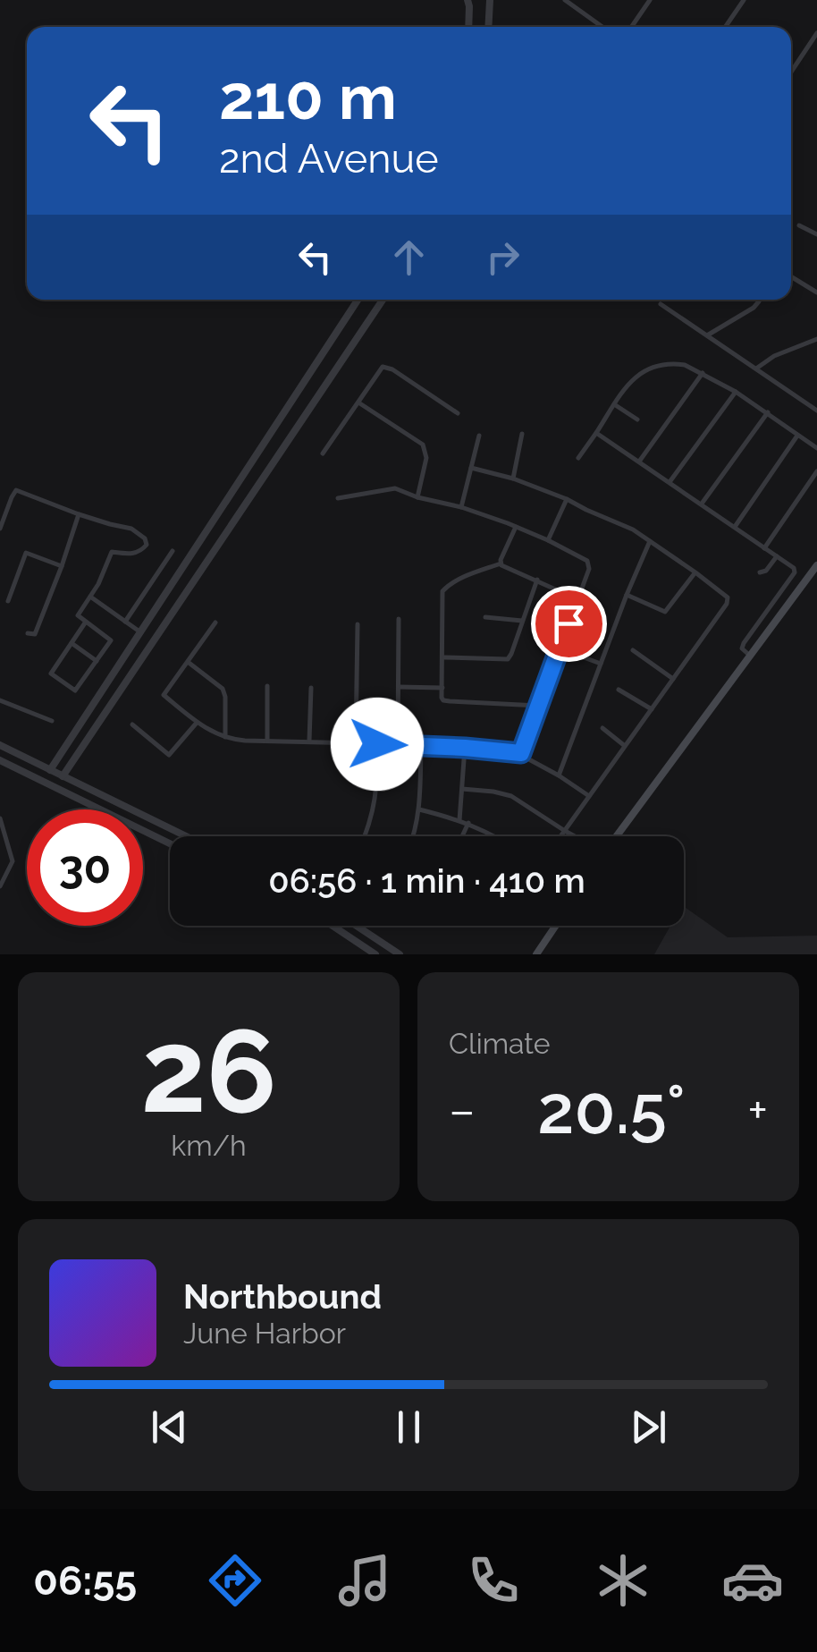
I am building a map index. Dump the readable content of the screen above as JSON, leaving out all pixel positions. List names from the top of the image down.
{
  "page": {
    "turn": ["210 m", "2nd Avenue"],
    "limit": "30",
    "trip": "06:56 · 1 min · 410 m",
    "tile": [
      ["26", "km/h"],
      "Climate"
    ],
    "heat": ["−", "20.5°", "+"],
    "song": ["Northbound", "June Harbor"],
    "tabs": "06:55"
  }
}
